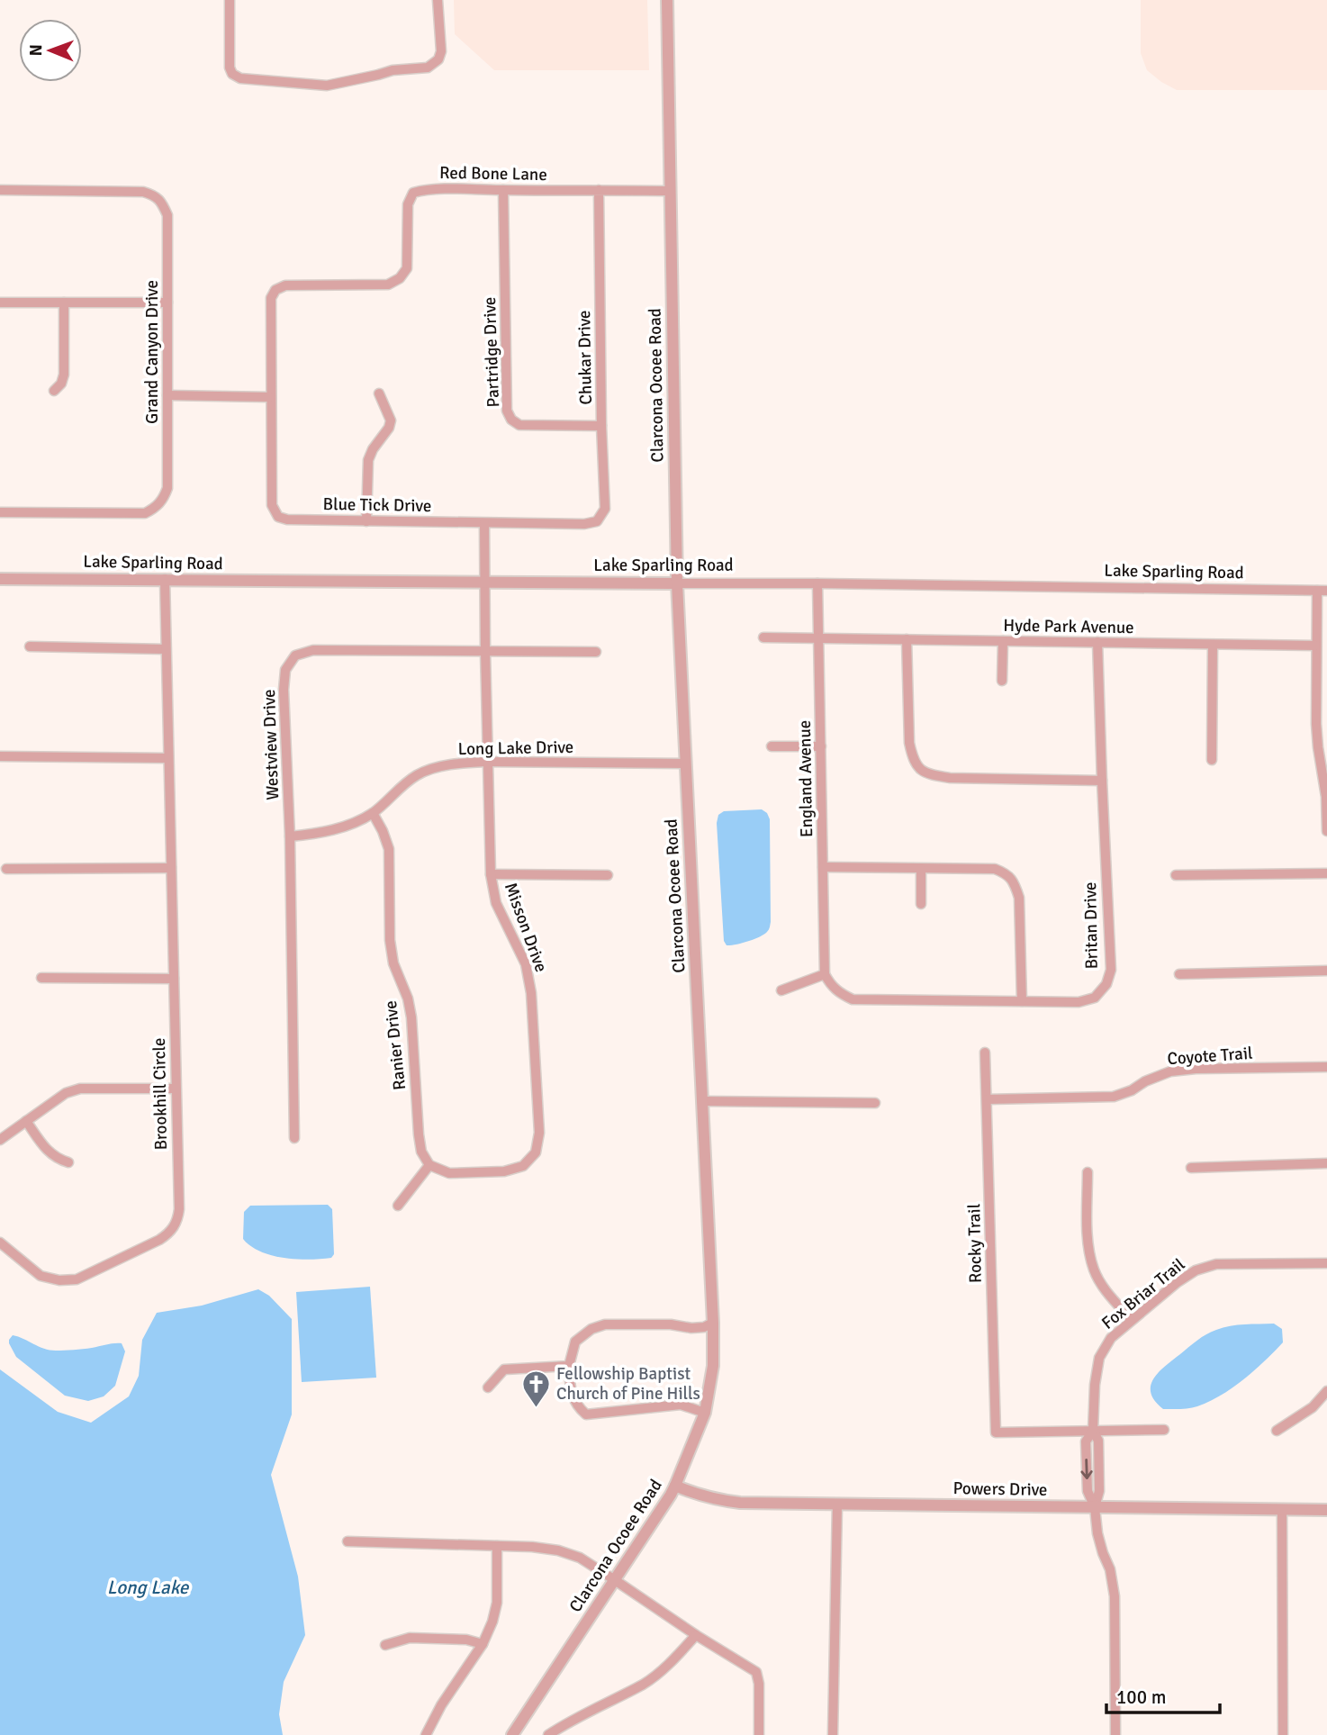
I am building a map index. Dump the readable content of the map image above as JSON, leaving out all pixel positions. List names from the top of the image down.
{
  "streets": {
    "street": [
      "Red Bone Lane",
      "Grand Canyon Drive",
      "Partridge Drive",
      "Chukar Drive",
      "Clarcona Ocoee Road",
      "Blue Tick Drive",
      "Lake Sparling Road",
      "Hyde Park Avenue",
      "Westview Drive",
      "Long Lake Drive",
      "England Avenue",
      "Britan Drive",
      "Misson Drive",
      "Ranier Drive",
      "Coyote Trail",
      "Brookhill Circle",
      "Rocky Trail",
      "Fox Briar Trail",
      "Powers Drive"
    ]
  },
  "crossings": [
    ["Red Bone Lane", "Partridge Drive"],
    ["Red Bone Lane", "Chukar Drive"],
    ["Red Bone Lane", "Clarcona Ocoee Road"],
    ["Red Bone Lane", "Blue Tick Drive"],
    ["Partridge Drive", "Chukar Drive"],
    ["Chukar Drive", "Blue Tick Drive"],
    ["Clarcona Ocoee Road", "Lake Sparling Road"],
    ["Clarcona Ocoee Road", "Long Lake Drive"],
    ["Clarcona Ocoee Road", "Powers Drive"],
    ["Blue Tick Drive", "Misson Drive"],
    ["Lake Sparling Road", "England Avenue"],
    ["Lake Sparling Road", "Misson Drive"],
    ["Lake Sparling Road", "Brookhill Circle"],
    ["Hyde Park Avenue", "England Avenue"],
    ["Hyde Park Avenue", "Britan Drive"],
    ["Westview Drive", "Long Lake Drive"],
    ["Westview Drive", "Misson Drive"],
    ["Long Lake Drive", "Misson Drive"],
    ["Long Lake Drive", "Ranier Drive"],
    ["England Avenue", "Britan Drive"],
    ["Misson Drive", "Ranier Drive"],
    ["Coyote Trail", "Rocky Trail"],
    ["Rocky Trail", "Fox Briar Trail"],
    ["Fox Briar Trail", "Powers Drive"]
  ],
  "water": ["Long Lake"],
  "places": {
    "church": ["Fellowship Baptist Church of Pine Hills"]
  },
  "scale_bar": "100 m",
  "north": "left"
}
